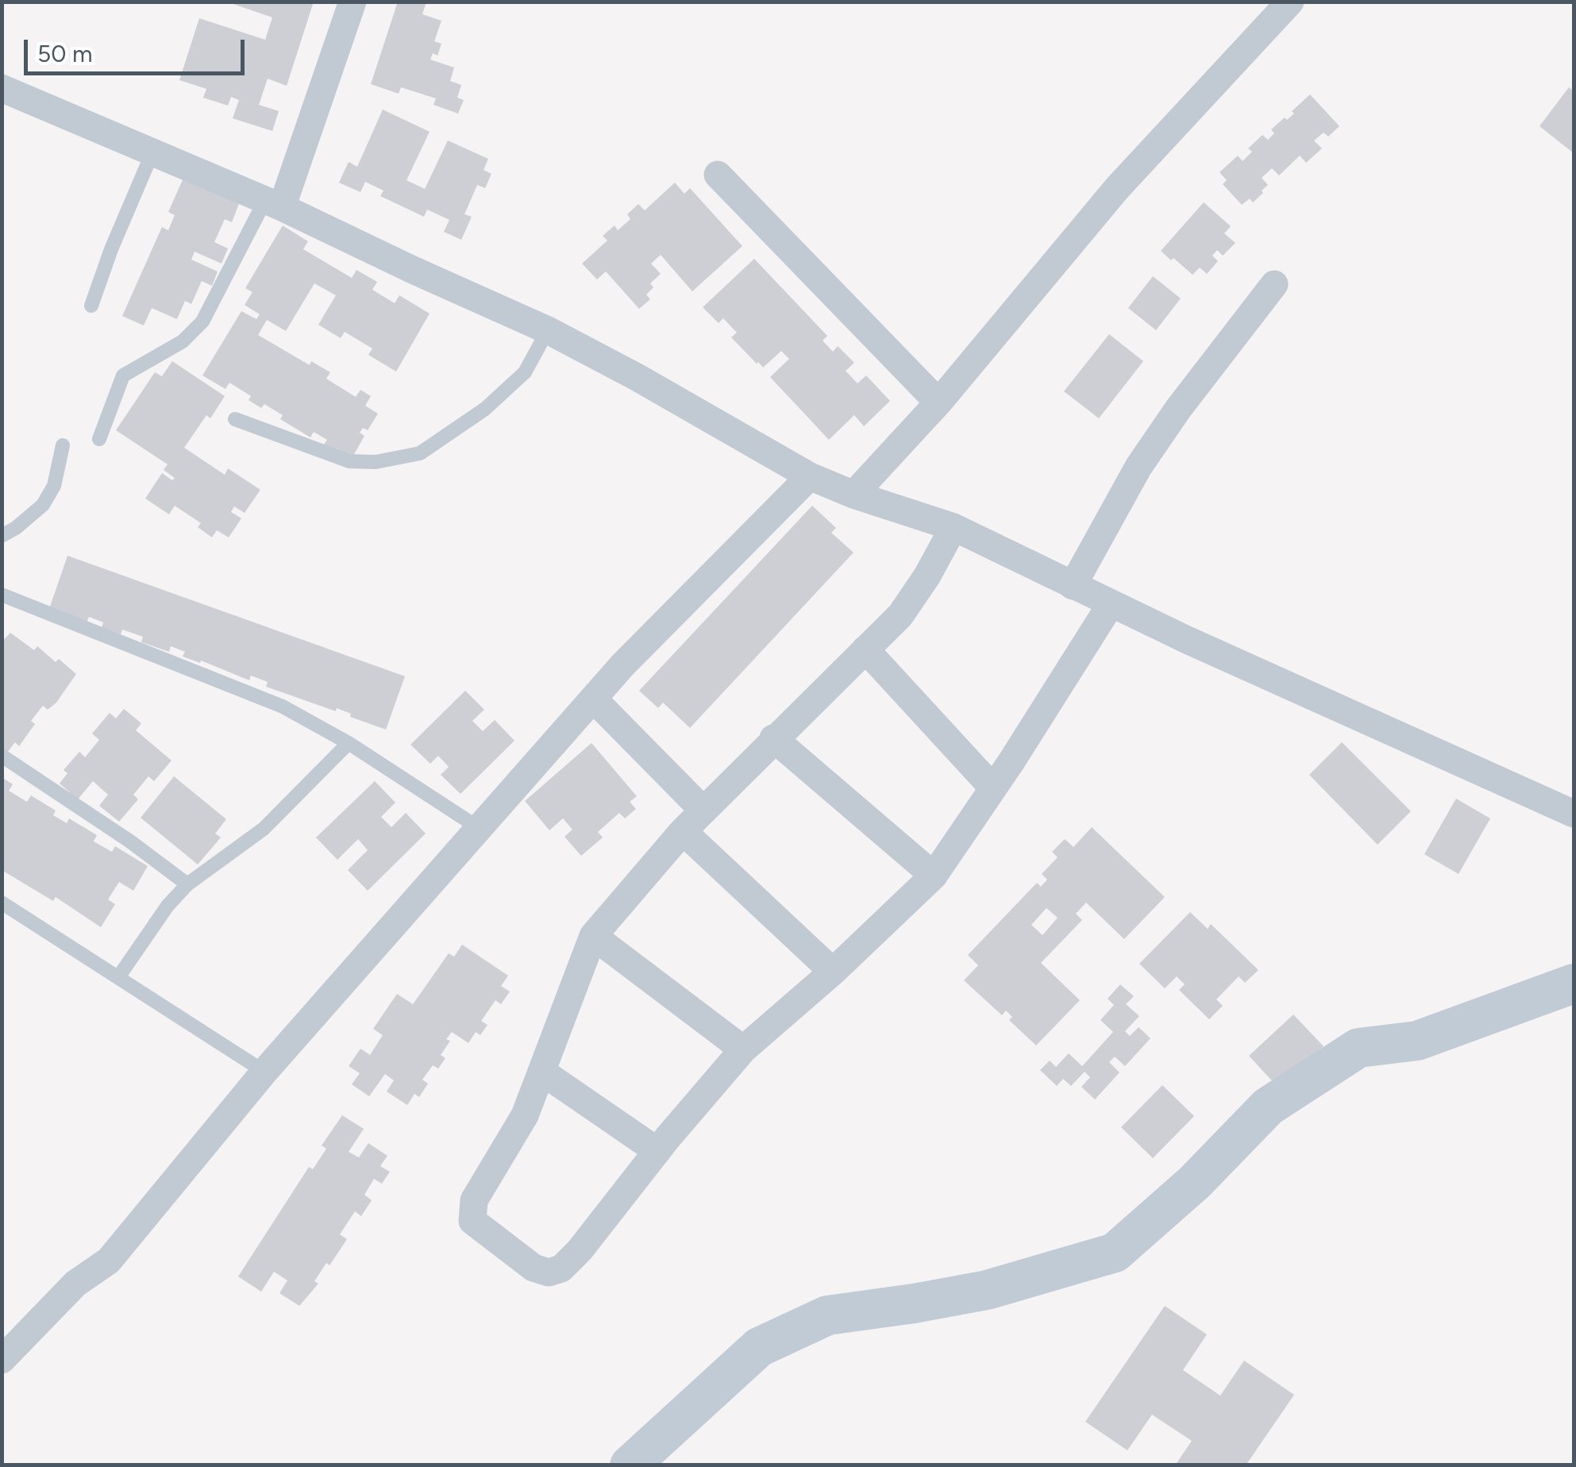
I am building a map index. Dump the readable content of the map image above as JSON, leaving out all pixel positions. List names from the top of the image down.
{
  "scale_bar": "50 m"
}
